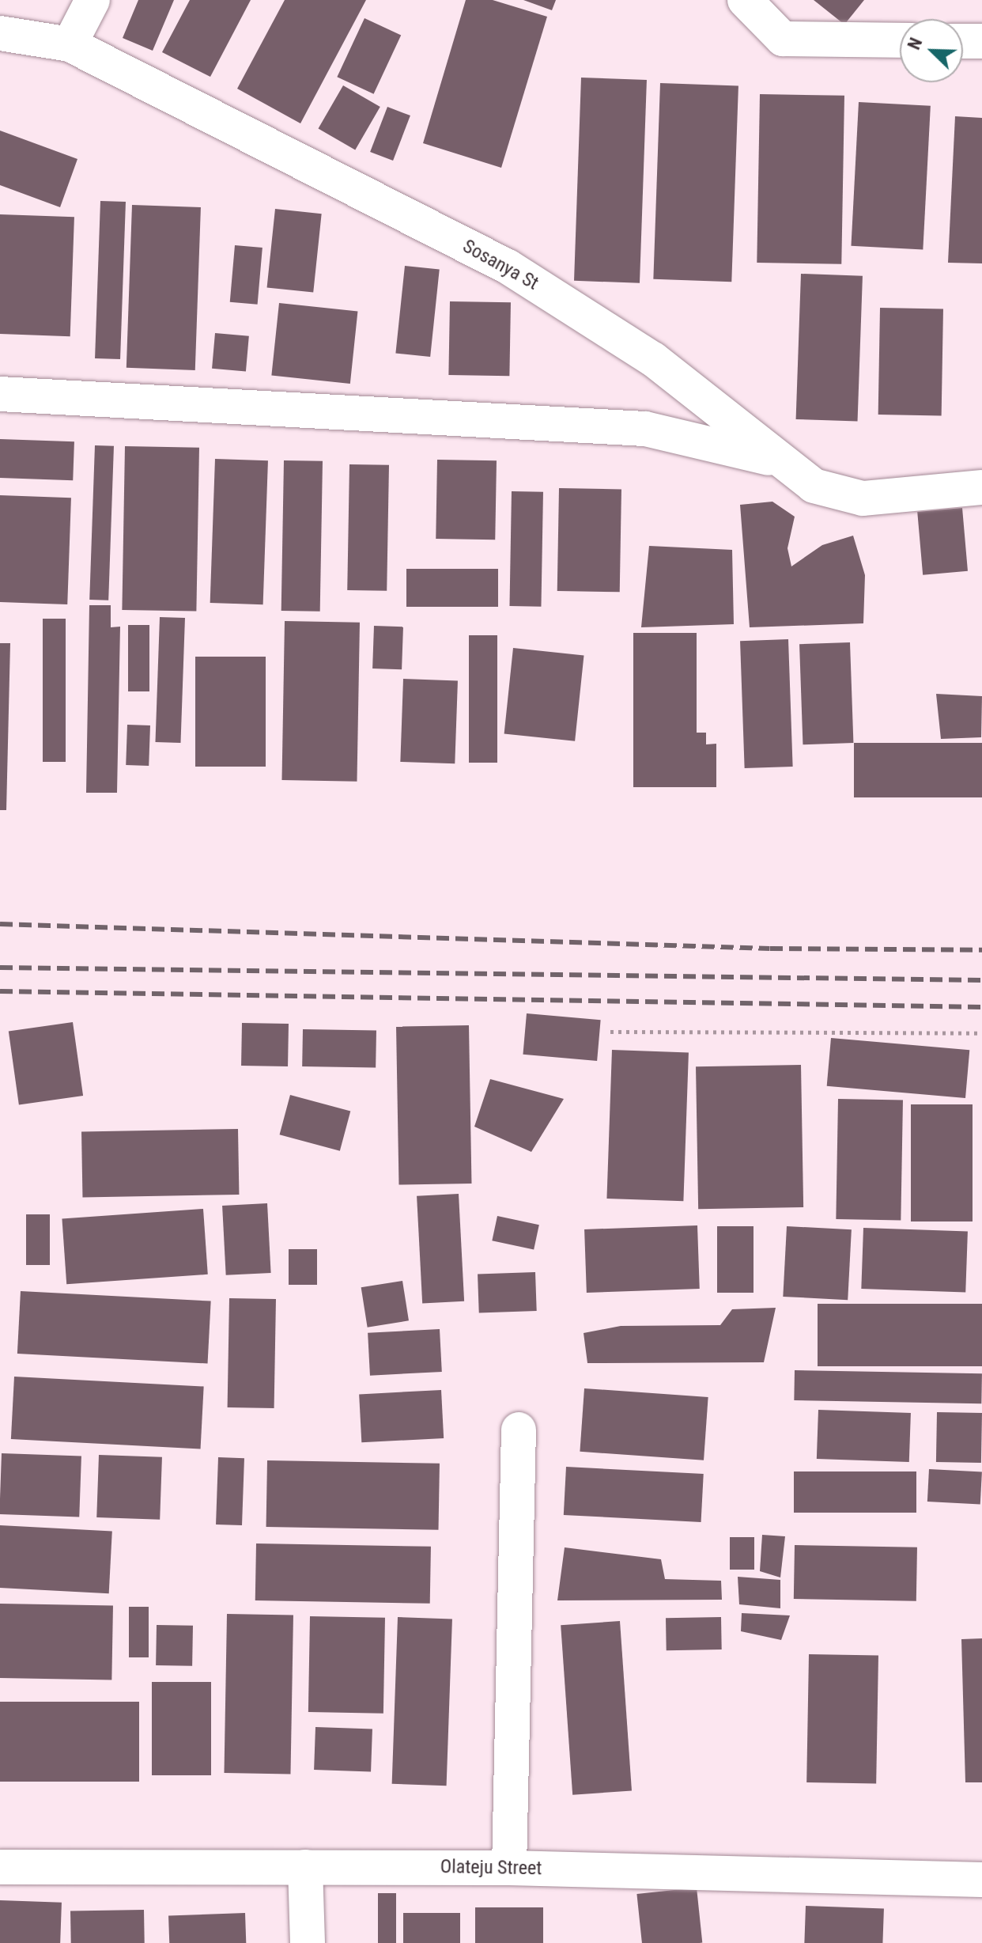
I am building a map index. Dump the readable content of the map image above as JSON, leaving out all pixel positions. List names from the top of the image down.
{
  "streets": {
    "street": ["Sosanya St", "Olateju Street"]
  },
  "north": "top left"
}
